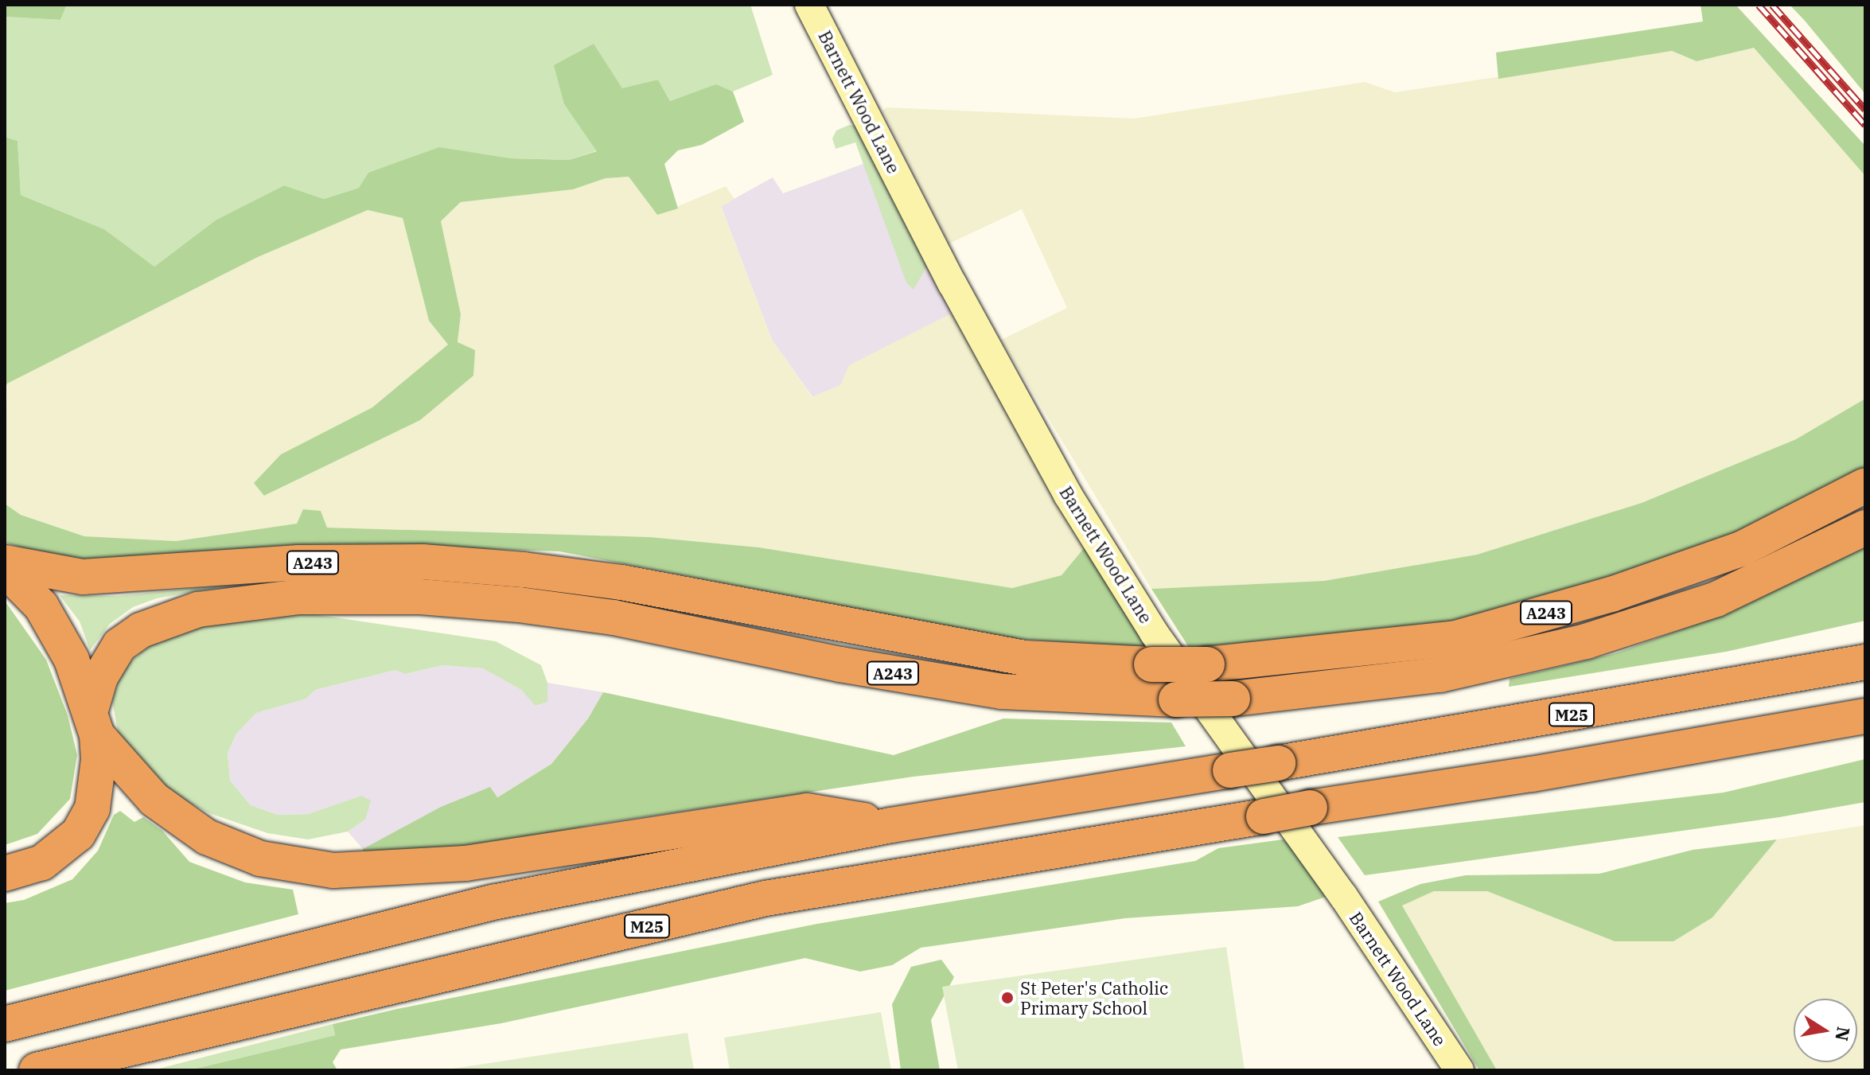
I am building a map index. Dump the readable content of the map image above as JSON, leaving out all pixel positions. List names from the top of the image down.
{
  "streets": {
    "highway": ["A243", "M25"],
    "street": ["Barnett Wood Lane"]
  },
  "crossings": [
    ["A243", "M25"]
  ],
  "places": ["St Peter's Catholic Primary School"],
  "north": "right"
}
